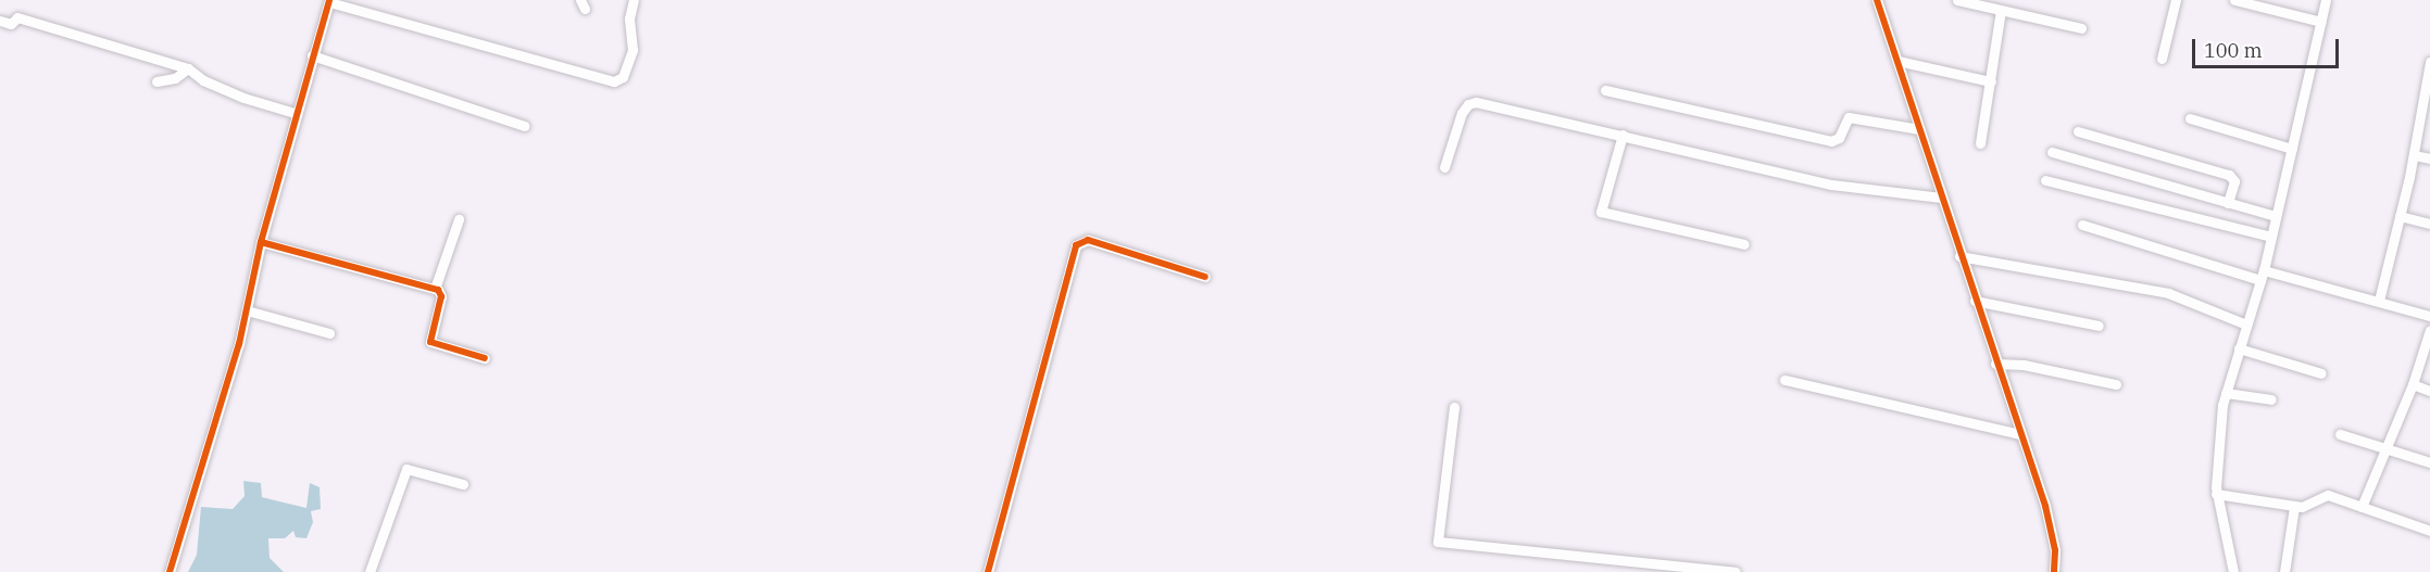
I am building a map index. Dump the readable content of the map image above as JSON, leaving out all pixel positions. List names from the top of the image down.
{
  "scale_bar": "100 m"
}
